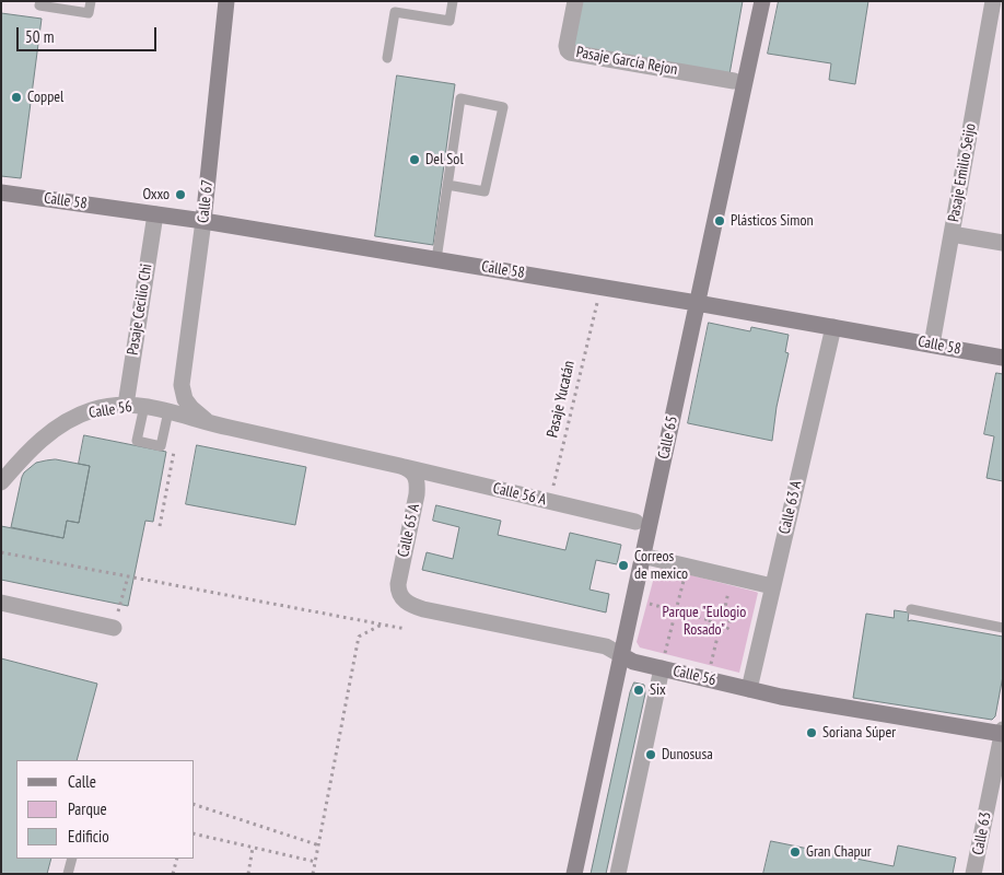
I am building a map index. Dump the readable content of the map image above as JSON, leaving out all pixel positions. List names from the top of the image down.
{
  "streets": {
    "main road": [
      "Calle 58",
      "Calle 67",
      "Calle 56",
      "Calle 65"
    ],
    "street": [
      "Pasaje García Rejon",
      "Pasaje Emilio Seijo",
      "Pasaje Cecilio Chi",
      "Calle 56 A",
      "Calle 63 A",
      "Calle 65 A",
      "Calle 63"
    ],
    "path": ["Pasaje Yucatán"]
  },
  "crossings": [
    ["Pasaje Emilio Seijo", "Calle 58"],
    ["Calle 58", "Calle 67"],
    ["Calle 58", "Pasaje Cecilio Chi"],
    ["Calle 58", "Calle 65"],
    ["Calle 58", "Calle 63 A"],
    ["Calle 67", "Calle 56"],
    ["Pasaje Cecilio Chi", "Calle 56"],
    ["Pasaje Yucatán", "Calle 56 A"],
    ["Calle 56", "Calle 65"],
    ["Calle 56", "Calle 56 A"],
    ["Calle 56", "Calle 63 A"],
    ["Calle 56", "Calle 65 A"],
    ["Calle 56", "Calle 63"],
    ["Calle 56 A", "Calle 65 A"]
  ],
  "parks": ["Parque \"Eulogio Rosado\""],
  "places": [
    "Coppel",
    "Del Sol",
    "Oxxo",
    "Plásticos Simon",
    "Correos de mexico",
    "Six",
    "Soriana Súper",
    "Dunosusa",
    "Gran Chapur"
  ],
  "legend": ["Calle", "Parque", "Edificio"],
  "scale_bar": "50 m"
}
